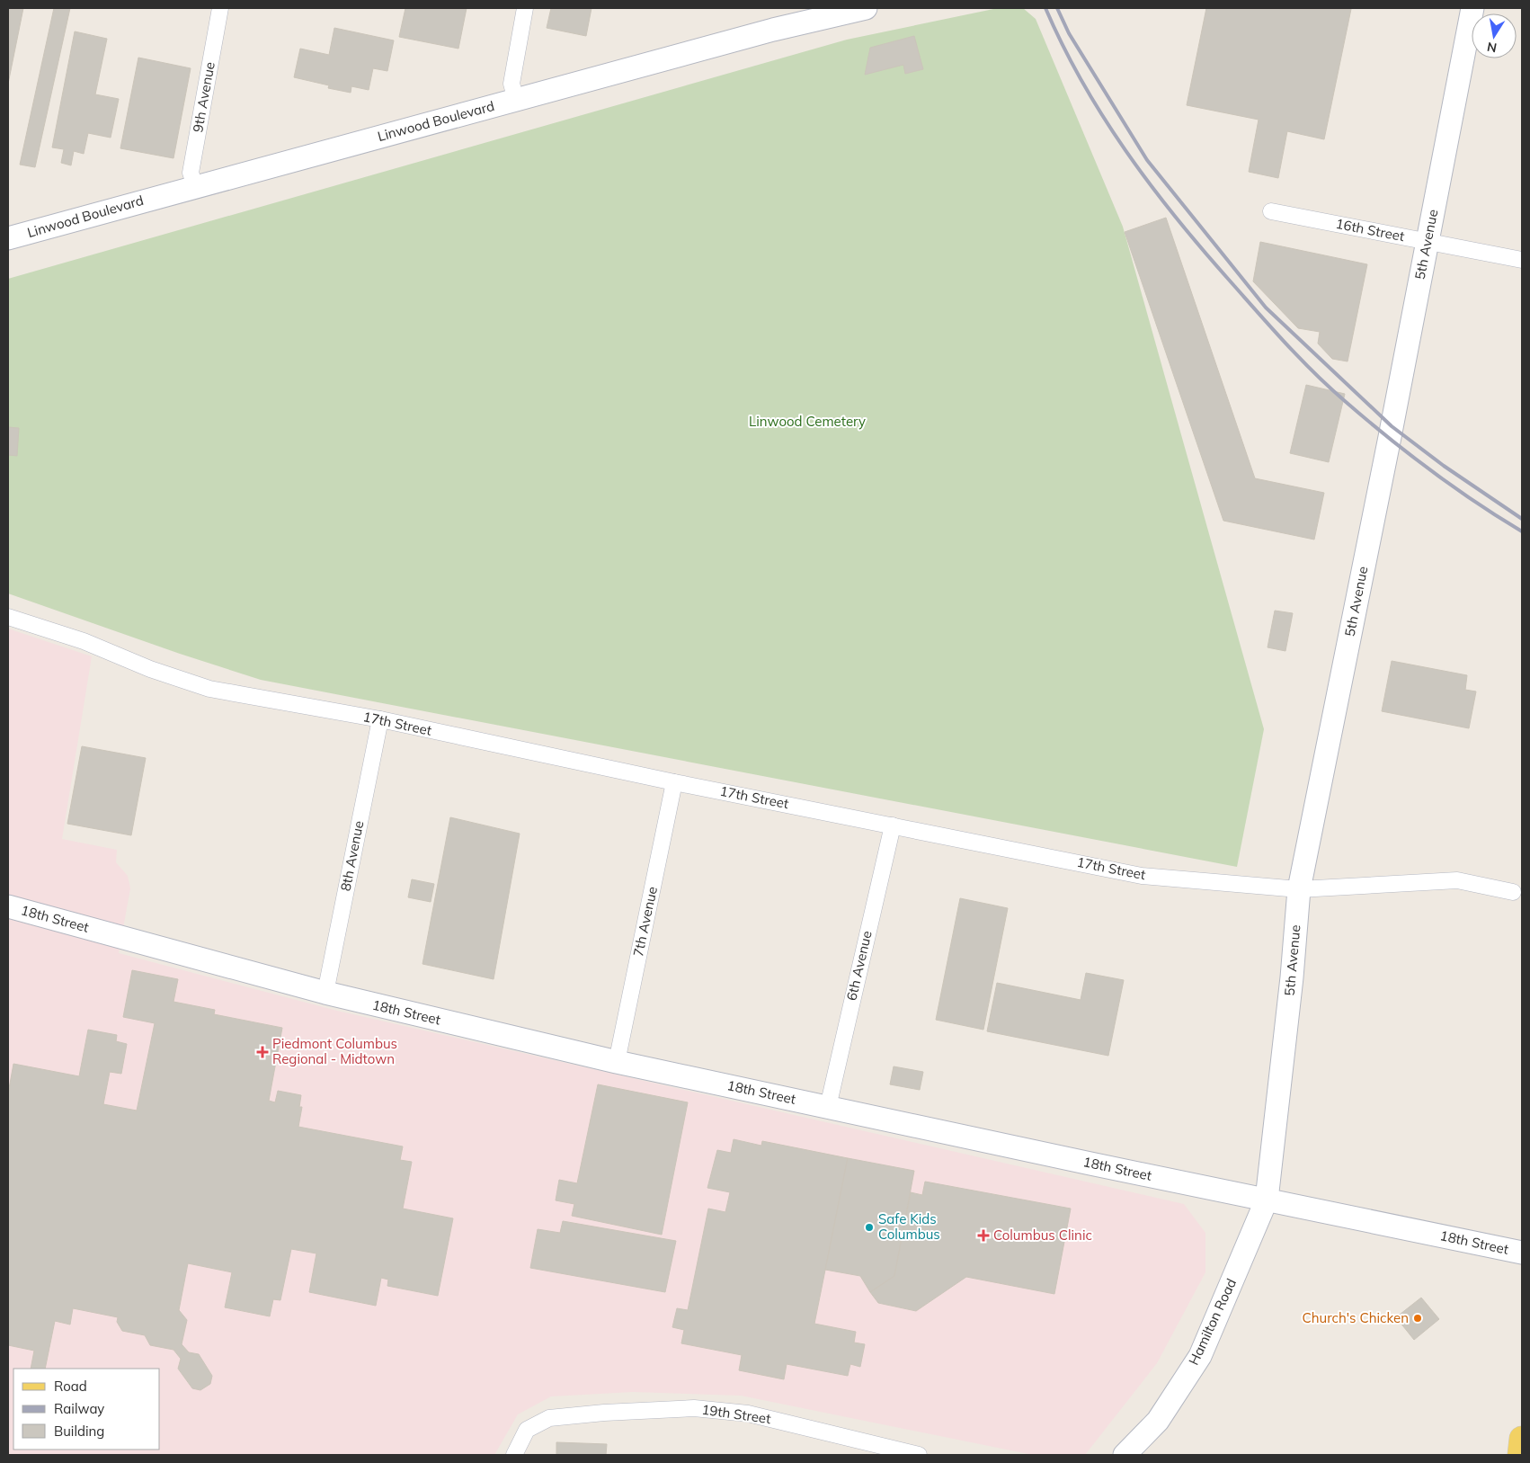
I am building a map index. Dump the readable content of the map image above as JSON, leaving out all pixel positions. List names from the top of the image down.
{
  "streets": {
    "street": [
      "9th Avenue",
      "Linwood Boulevard",
      "16th Street",
      "5th Avenue",
      "17th Street",
      "8th Avenue",
      "18th Street",
      "7th Avenue",
      "6th Avenue",
      "Hamilton Road",
      "19th Street"
    ]
  },
  "crossings": [
    ["9th Avenue", "Linwood Boulevard"],
    ["16th Street", "5th Avenue"],
    ["5th Avenue", "17th Street"],
    ["5th Avenue", "18th Street"],
    ["5th Avenue", "Hamilton Road"],
    ["17th Street", "8th Avenue"],
    ["17th Street", "7th Avenue"],
    ["17th Street", "6th Avenue"],
    ["8th Avenue", "18th Street"],
    ["18th Street", "7th Avenue"],
    ["18th Street", "6th Avenue"],
    ["18th Street", "Hamilton Road"]
  ],
  "parks": ["Linwood Cemetery"],
  "places": {
    "health": ["Piedmont Columbus Regional - Midtown", "Columbus Clinic"],
    "other": ["Safe Kids Columbus", "Church's Chicken"]
  },
  "legend": ["Road", "Railway", "Building"],
  "north": "bottom"
}
